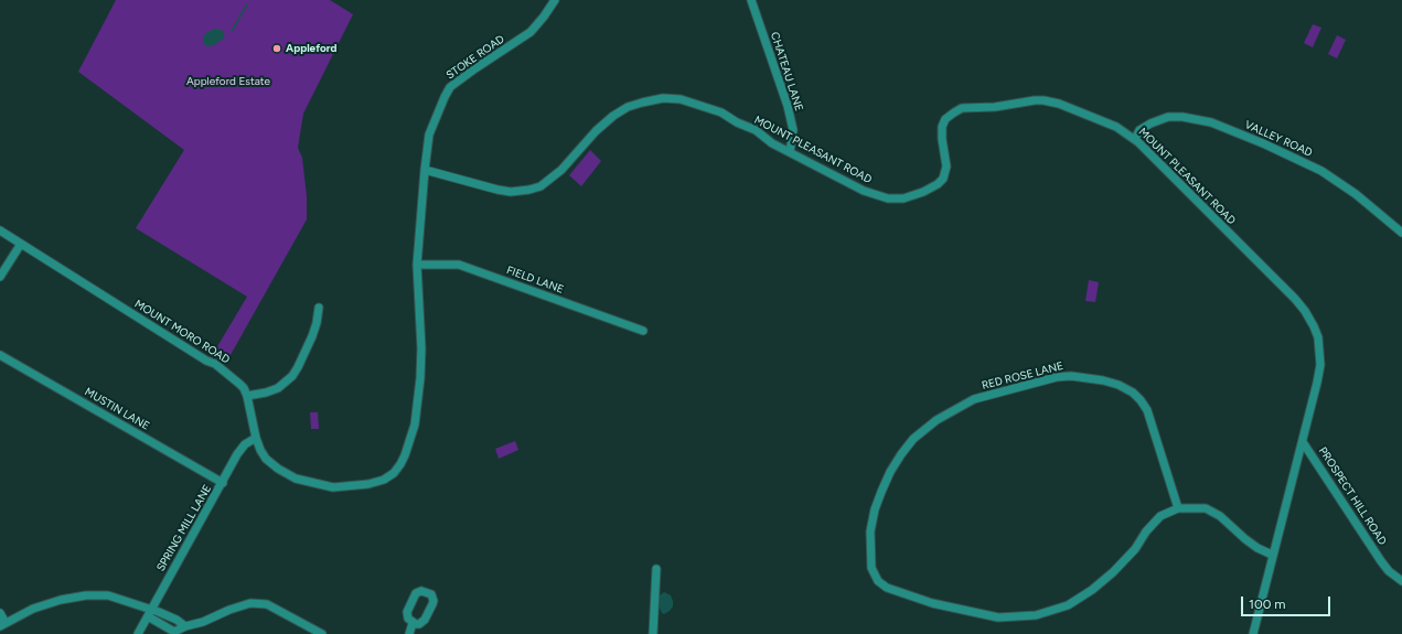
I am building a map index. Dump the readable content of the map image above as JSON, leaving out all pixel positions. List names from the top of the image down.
{
  "streets": {
    "street": [
      "STOKE ROAD",
      "CHATEAU LANE",
      "VALLEY ROAD",
      "MOUNT PLEASANT ROAD",
      "FIELD LANE",
      "MOUNT MORO ROAD",
      "RED ROSE LANE",
      "MUSTIN LANE",
      "PROSPECT HILL ROAD",
      "SPRING MILL LANE"
    ]
  },
  "crossings": [
    ["STOKE ROAD", "MOUNT PLEASANT ROAD"],
    ["CHATEAU LANE", "MOUNT PLEASANT ROAD"],
    ["VALLEY ROAD", "MOUNT PLEASANT ROAD"],
    ["MOUNT PLEASANT ROAD", "PROSPECT HILL ROAD"],
    ["MUSTIN LANE", "SPRING MILL LANE"]
  ],
  "parks": ["Appleford Estate"],
  "places": ["Appleford"],
  "scale_bar": "100 m"
}
